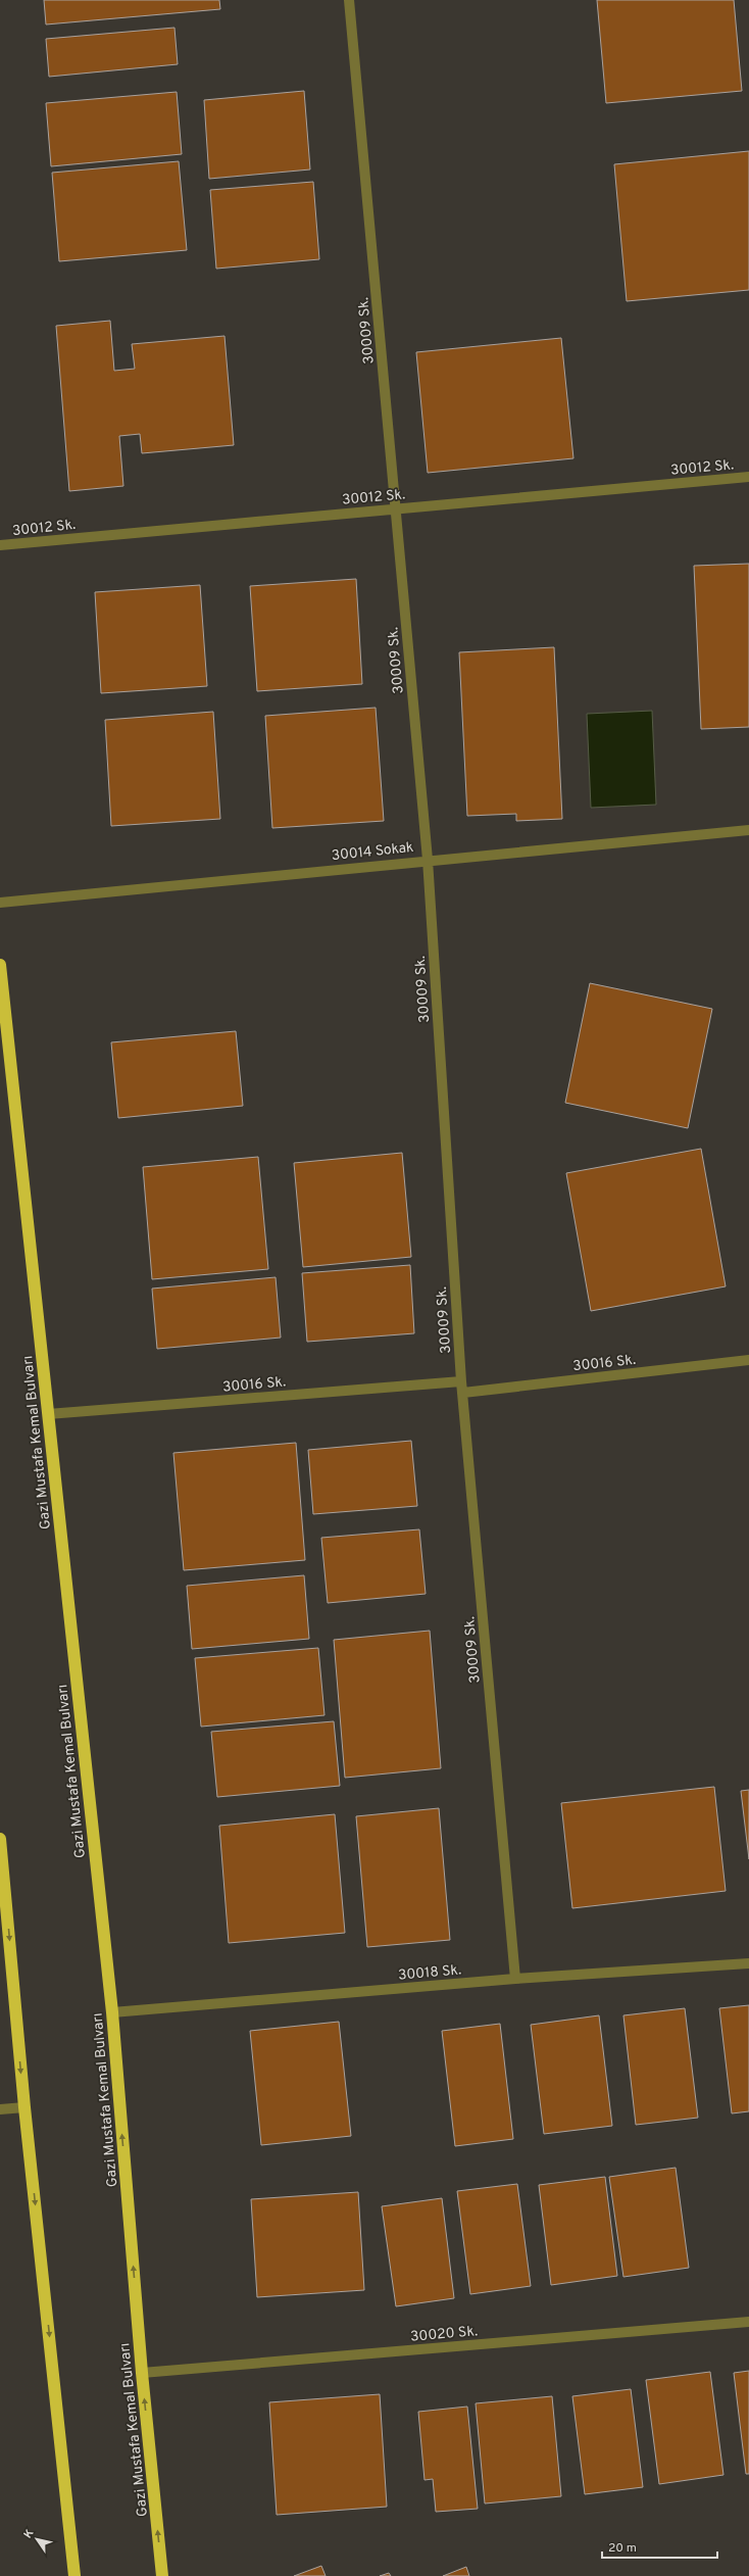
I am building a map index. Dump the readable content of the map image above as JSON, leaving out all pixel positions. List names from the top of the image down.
{
  "streets": {
    "highway": ["Gazi Mustafa Kemal Bulvarı"],
    "street": [
      "30009 Sk.",
      "30012 Sk.",
      "30014 Sokak",
      "30016 Sk.",
      "30018 Sk.",
      "30020 Sk."
    ]
  },
  "crossings": [
    ["30009 Sk.", "30012 Sk."],
    ["30009 Sk.", "30014 Sokak"],
    ["30009 Sk.", "30016 Sk."],
    ["30009 Sk.", "30018 Sk."],
    ["30016 Sk.", "Gazi Mustafa Kemal Bulvarı"],
    ["Gazi Mustafa Kemal Bulvarı", "30018 Sk."],
    ["Gazi Mustafa Kemal Bulvarı", "30020 Sk."]
  ],
  "scale_bar": "20 m",
  "north": "top left"
}
